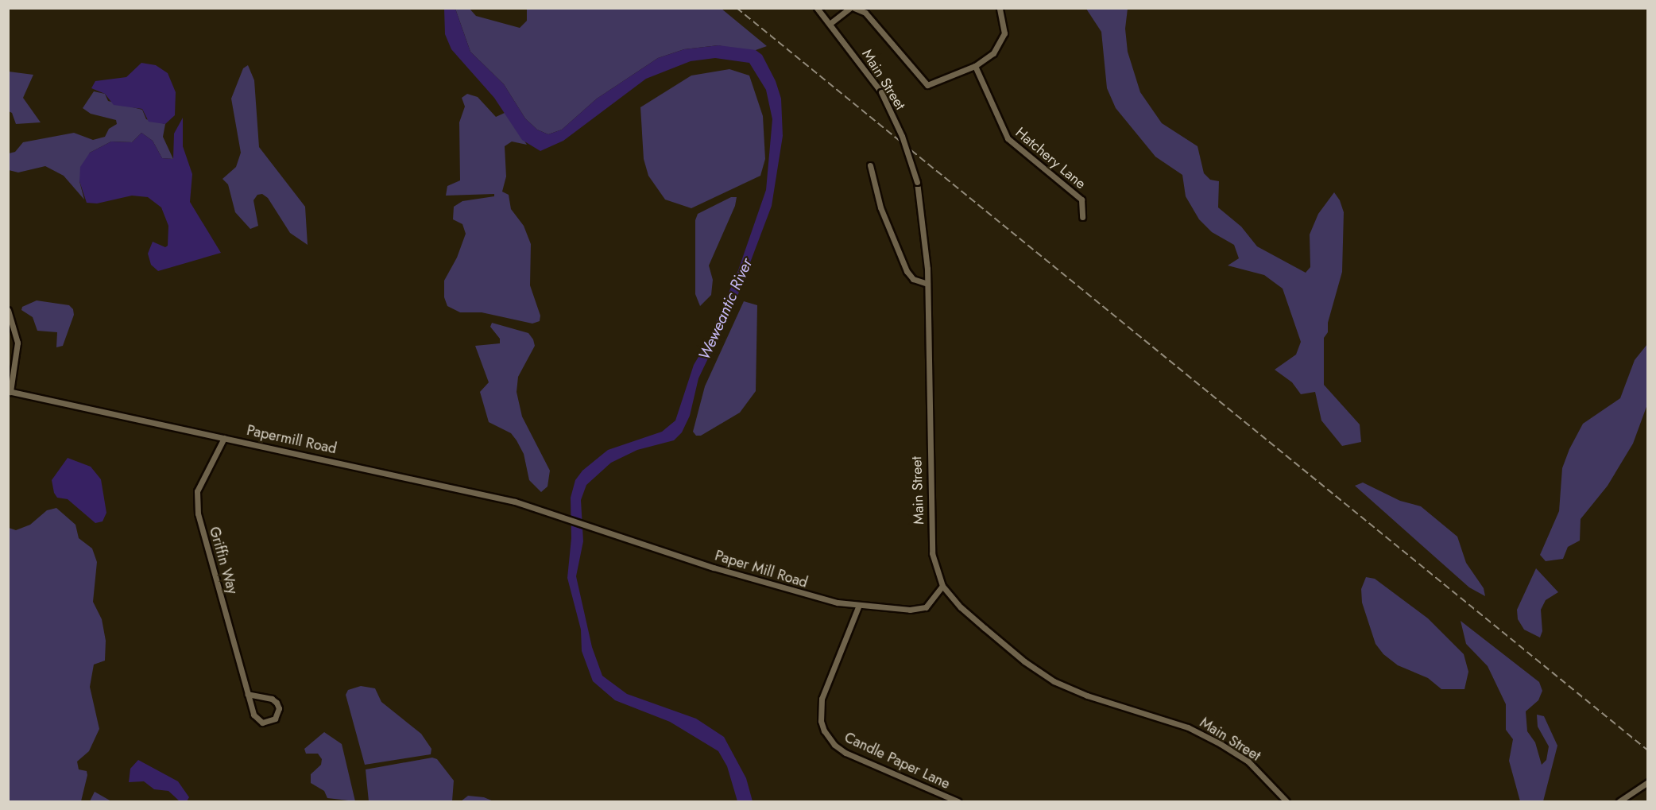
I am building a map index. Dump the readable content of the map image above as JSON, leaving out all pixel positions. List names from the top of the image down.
{
  "streets": {
    "street": [
      "Main Street",
      "Hatchery Lane",
      "Papermill Road",
      "Griffin Way",
      "Paper Mill Road",
      "Candle Paper Lane"
    ]
  },
  "crossings": [
    ["Main Street", "Paper Mill Road"],
    ["Papermill Road", "Griffin Way"],
    ["Papermill Road", "Paper Mill Road"],
    ["Paper Mill Road", "Candle Paper Lane"]
  ],
  "water": ["Weweantic River"]
}
